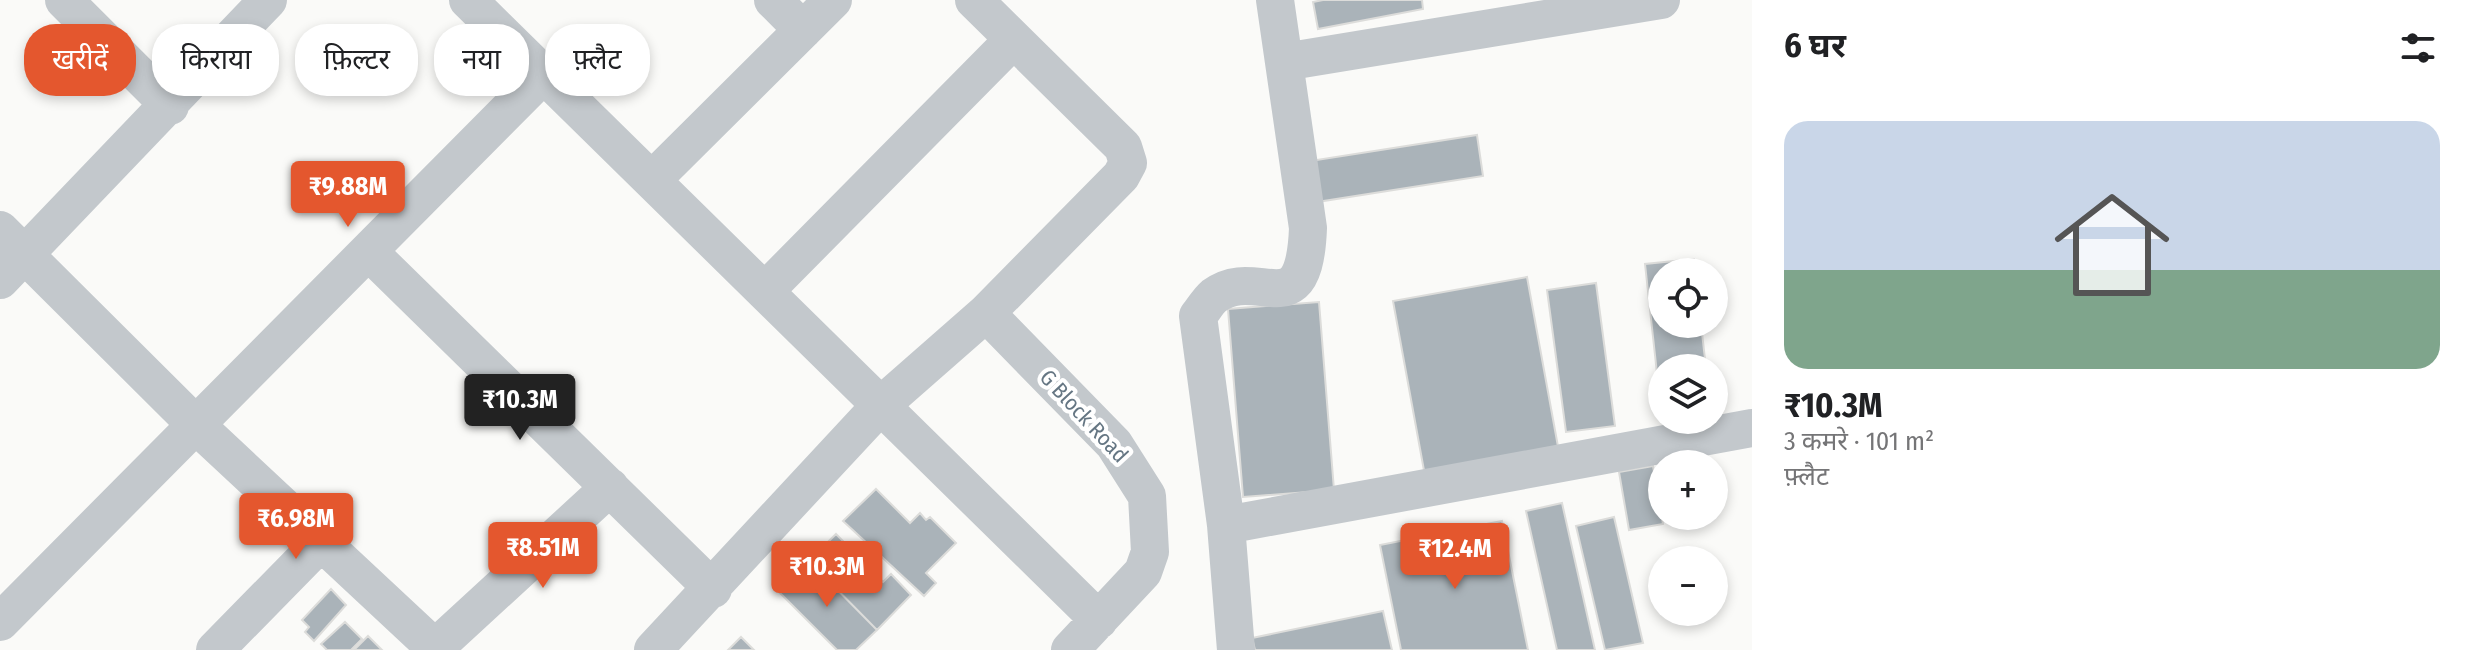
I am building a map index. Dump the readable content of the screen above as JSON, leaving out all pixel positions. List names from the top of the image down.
{
  "streets": {
    "street": ["G Block Road"]
  },
  "page": {
    "heading": "6 घर",
    "chip": [
      "खरीदें",
      "किराया",
      "फ़िल्टर",
      "नया",
      "फ़्लैट"
    ],
    "list": [
      {
        "name": "₹10.3M",
        "note": "3 कमरे · 101 m² · फ़्लैट"
      }
    ],
    "price": [
      "₹9.88M",
      "₹10.3M",
      "₹6.98M",
      "₹8.51M",
      "₹12.4M",
      "₹10.3M"
    ],
    "map_buttons": ["+", "−"]
  }
}
